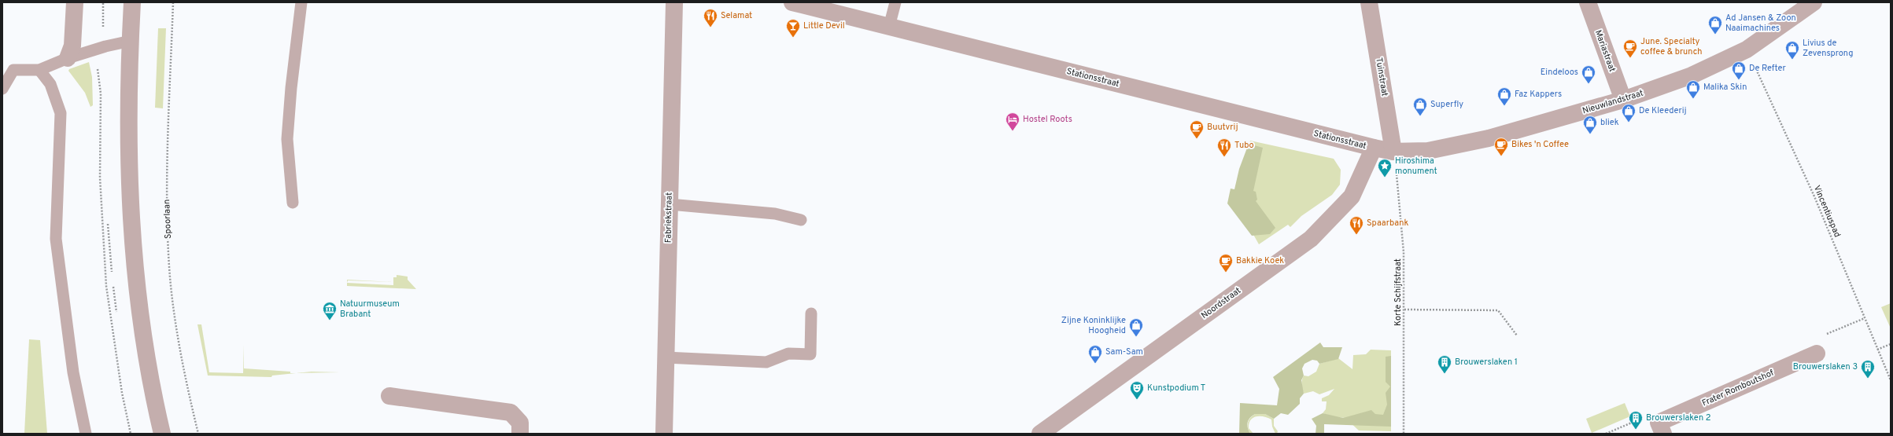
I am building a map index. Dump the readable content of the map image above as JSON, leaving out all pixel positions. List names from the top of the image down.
{
  "streets": {
    "street": [
      "Mariastraat",
      "Tuinstraat",
      "Stationsstraat",
      "Nieuwlandstraat",
      "Fabriekstraat",
      "Noordstraat",
      "Frater Romboutshof"
    ],
    "path": ["Vincentiuspad", "Spoorlaan", "Korte Schijfstraat"]
  },
  "crossings": [
    ["Mariastraat", "Nieuwlandstraat"],
    ["Tuinstraat", "Stationsstraat"],
    ["Tuinstraat", "Nieuwlandstraat"],
    ["Tuinstraat", "Korte Schijfstraat"],
    ["Stationsstraat", "Nieuwlandstraat"],
    ["Stationsstraat", "Korte Schijfstraat"],
    ["Stationsstraat", "Noordstraat"],
    ["Nieuwlandstraat", "Vincentiuspad"],
    ["Nieuwlandstraat", "Korte Schijfstraat"]
  ],
  "places": {
    "restaurant": ["Selamat", "Tubo", "Spaarbank"],
    "shop": [
      "Ad Jansen & Zoon Naaimachines",
      "Livius de Zevensprong",
      "De Refter",
      "Eindeloos",
      "Malika Skin",
      "Faz Kappers",
      "Superfly",
      "De Kleederij",
      "bliek",
      "Zijne Koninklijke Hoogheid",
      "Sam-Sam"
    ],
    "bar": ["Little Devil"],
    "cafe": [
      "June. Specialty coffee & brunch",
      "Buutvrij",
      "Bikes 'n Coffee",
      "Bakkie Koek"
    ],
    "hotel": ["Hostel Roots"],
    "place": ["Hiroshima monument"],
    "museum": ["Natuurmuseum Brabant"],
    "building": ["Brouwerslaken 1", "Brouwerslaken 3", "Brouwerslaken 2"],
    "theatre": ["Kunstpodium T"]
  }
}
